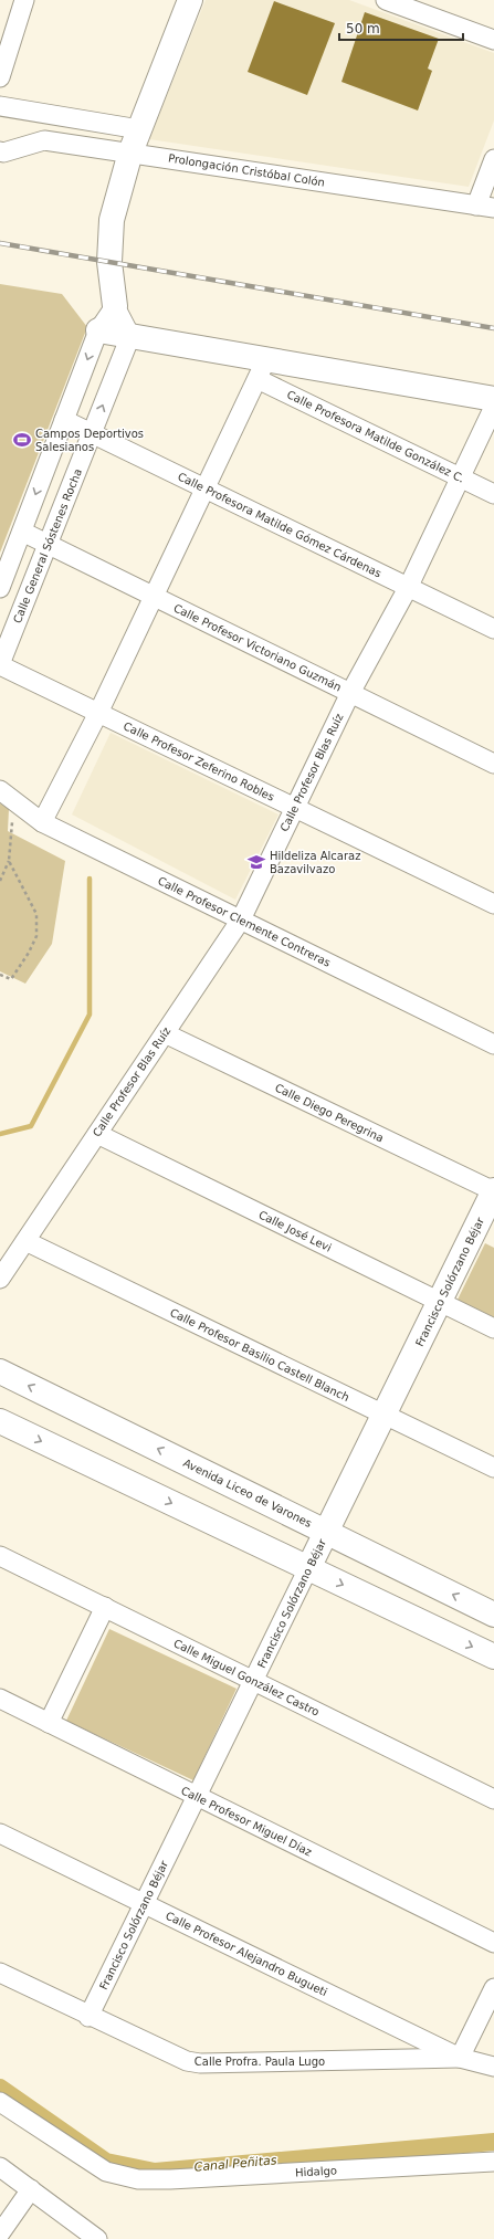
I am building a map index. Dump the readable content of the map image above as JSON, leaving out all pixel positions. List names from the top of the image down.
{
  "streets": {
    "street": [
      "Prolongación Cristóbal Colón",
      "Calle Profesora Matilde González C.",
      "Calle Profesora Matilde Gómez Cárdenas",
      "Calle General Sóstenes Rocha",
      "Calle Profesor Victoriano Guzmán",
      "Calle Profesor Zeferino Robles",
      "Calle Profesor Blas Ruíz",
      "Calle Profesor Clemente Contreras",
      "Calle Diego Peregrina",
      "Calle José Levi",
      "Francisco Solórzano Béjar",
      "Calle Profesor Basilio Castell Blanch",
      "Avenida Liceo de Varones",
      "Calle Miguel González Castro",
      "Calle Profesor Miguel Díaz",
      "Calle Profesor Alejandro Bugueti",
      "Calle Profra. Paula Lugo",
      "Hidalgo"
    ]
  },
  "crossings": [
    ["Calle Profesora Matilde González C.", "Calle Profesor Blas Ruíz"],
    ["Calle Profesora Matilde Gómez Cárdenas", "Calle General Sóstenes Rocha"],
    ["Calle Profesora Matilde Gómez Cárdenas", "Calle Profesor Blas Ruíz"],
    ["Calle General Sóstenes Rocha", "Calle Profesor Victoriano Guzmán"],
    ["Calle General Sóstenes Rocha", "Calle Profesor Zeferino Robles"],
    ["Calle Profesor Victoriano Guzmán", "Calle Profesor Blas Ruíz"],
    ["Calle Profesor Zeferino Robles", "Calle Profesor Blas Ruíz"],
    ["Calle Profesor Blas Ruíz", "Calle Profesor Clemente Contreras"],
    ["Calle Profesor Blas Ruíz", "Calle Diego Peregrina"],
    ["Calle Profesor Blas Ruíz", "Calle José Levi"],
    ["Calle Profesor Blas Ruíz", "Calle Profesor Basilio Castell Blanch"],
    ["Calle Diego Peregrina", "Francisco Solórzano Béjar"],
    ["Calle José Levi", "Francisco Solórzano Béjar"],
    ["Francisco Solórzano Béjar", "Calle Profesor Basilio Castell Blanch"],
    ["Francisco Solórzano Béjar", "Avenida Liceo de Varones"],
    ["Francisco Solórzano Béjar", "Calle Miguel González Castro"],
    ["Francisco Solórzano Béjar", "Calle Profesor Miguel Díaz"],
    ["Francisco Solórzano Béjar", "Calle Profesor Alejandro Bugueti"],
    ["Francisco Solórzano Béjar", "Calle Profra. Paula Lugo"],
    ["Calle Profesor Alejandro Bugueti", "Calle Profra. Paula Lugo"]
  ],
  "water": ["Canal Peñitas"],
  "places": {
    "sports": ["Campos Deportivos Salesianos"],
    "school or university": ["Hildeliza Alcaraz Bazavilvazo"]
  },
  "scale_bar": "50 m"
}
